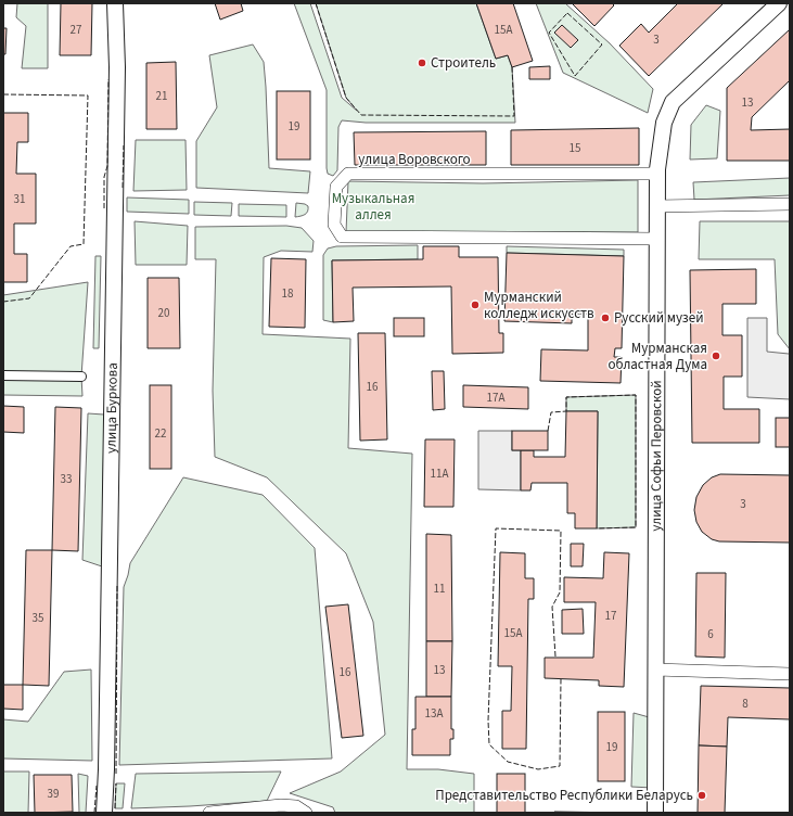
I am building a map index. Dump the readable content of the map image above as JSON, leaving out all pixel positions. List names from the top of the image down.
{
  "streets": {
    "street": ["улица Воровского", "улица Буркова", "улица Софьи Перовской"]
  },
  "crossings": [
    ["улица Воровского", "улица Софьи Перовской"]
  ],
  "parks": ["Музыкальная аллея"],
  "places": [
    "Строитель",
    "Мурманский колледж искусств",
    "Русский музей",
    "Мурманская областная Дума",
    "Представительство Республики Беларусь"
  ],
  "house_numbers": [
    "27",
    "15А",
    "3",
    "21",
    "13",
    "19",
    "15",
    "31",
    "18",
    "20",
    "16",
    "17А",
    "22",
    "11А",
    "33",
    "3",
    "11",
    "17",
    "35",
    "15А",
    "6",
    "13",
    "16",
    "8",
    "13А",
    "19",
    "39"
  ]
}
